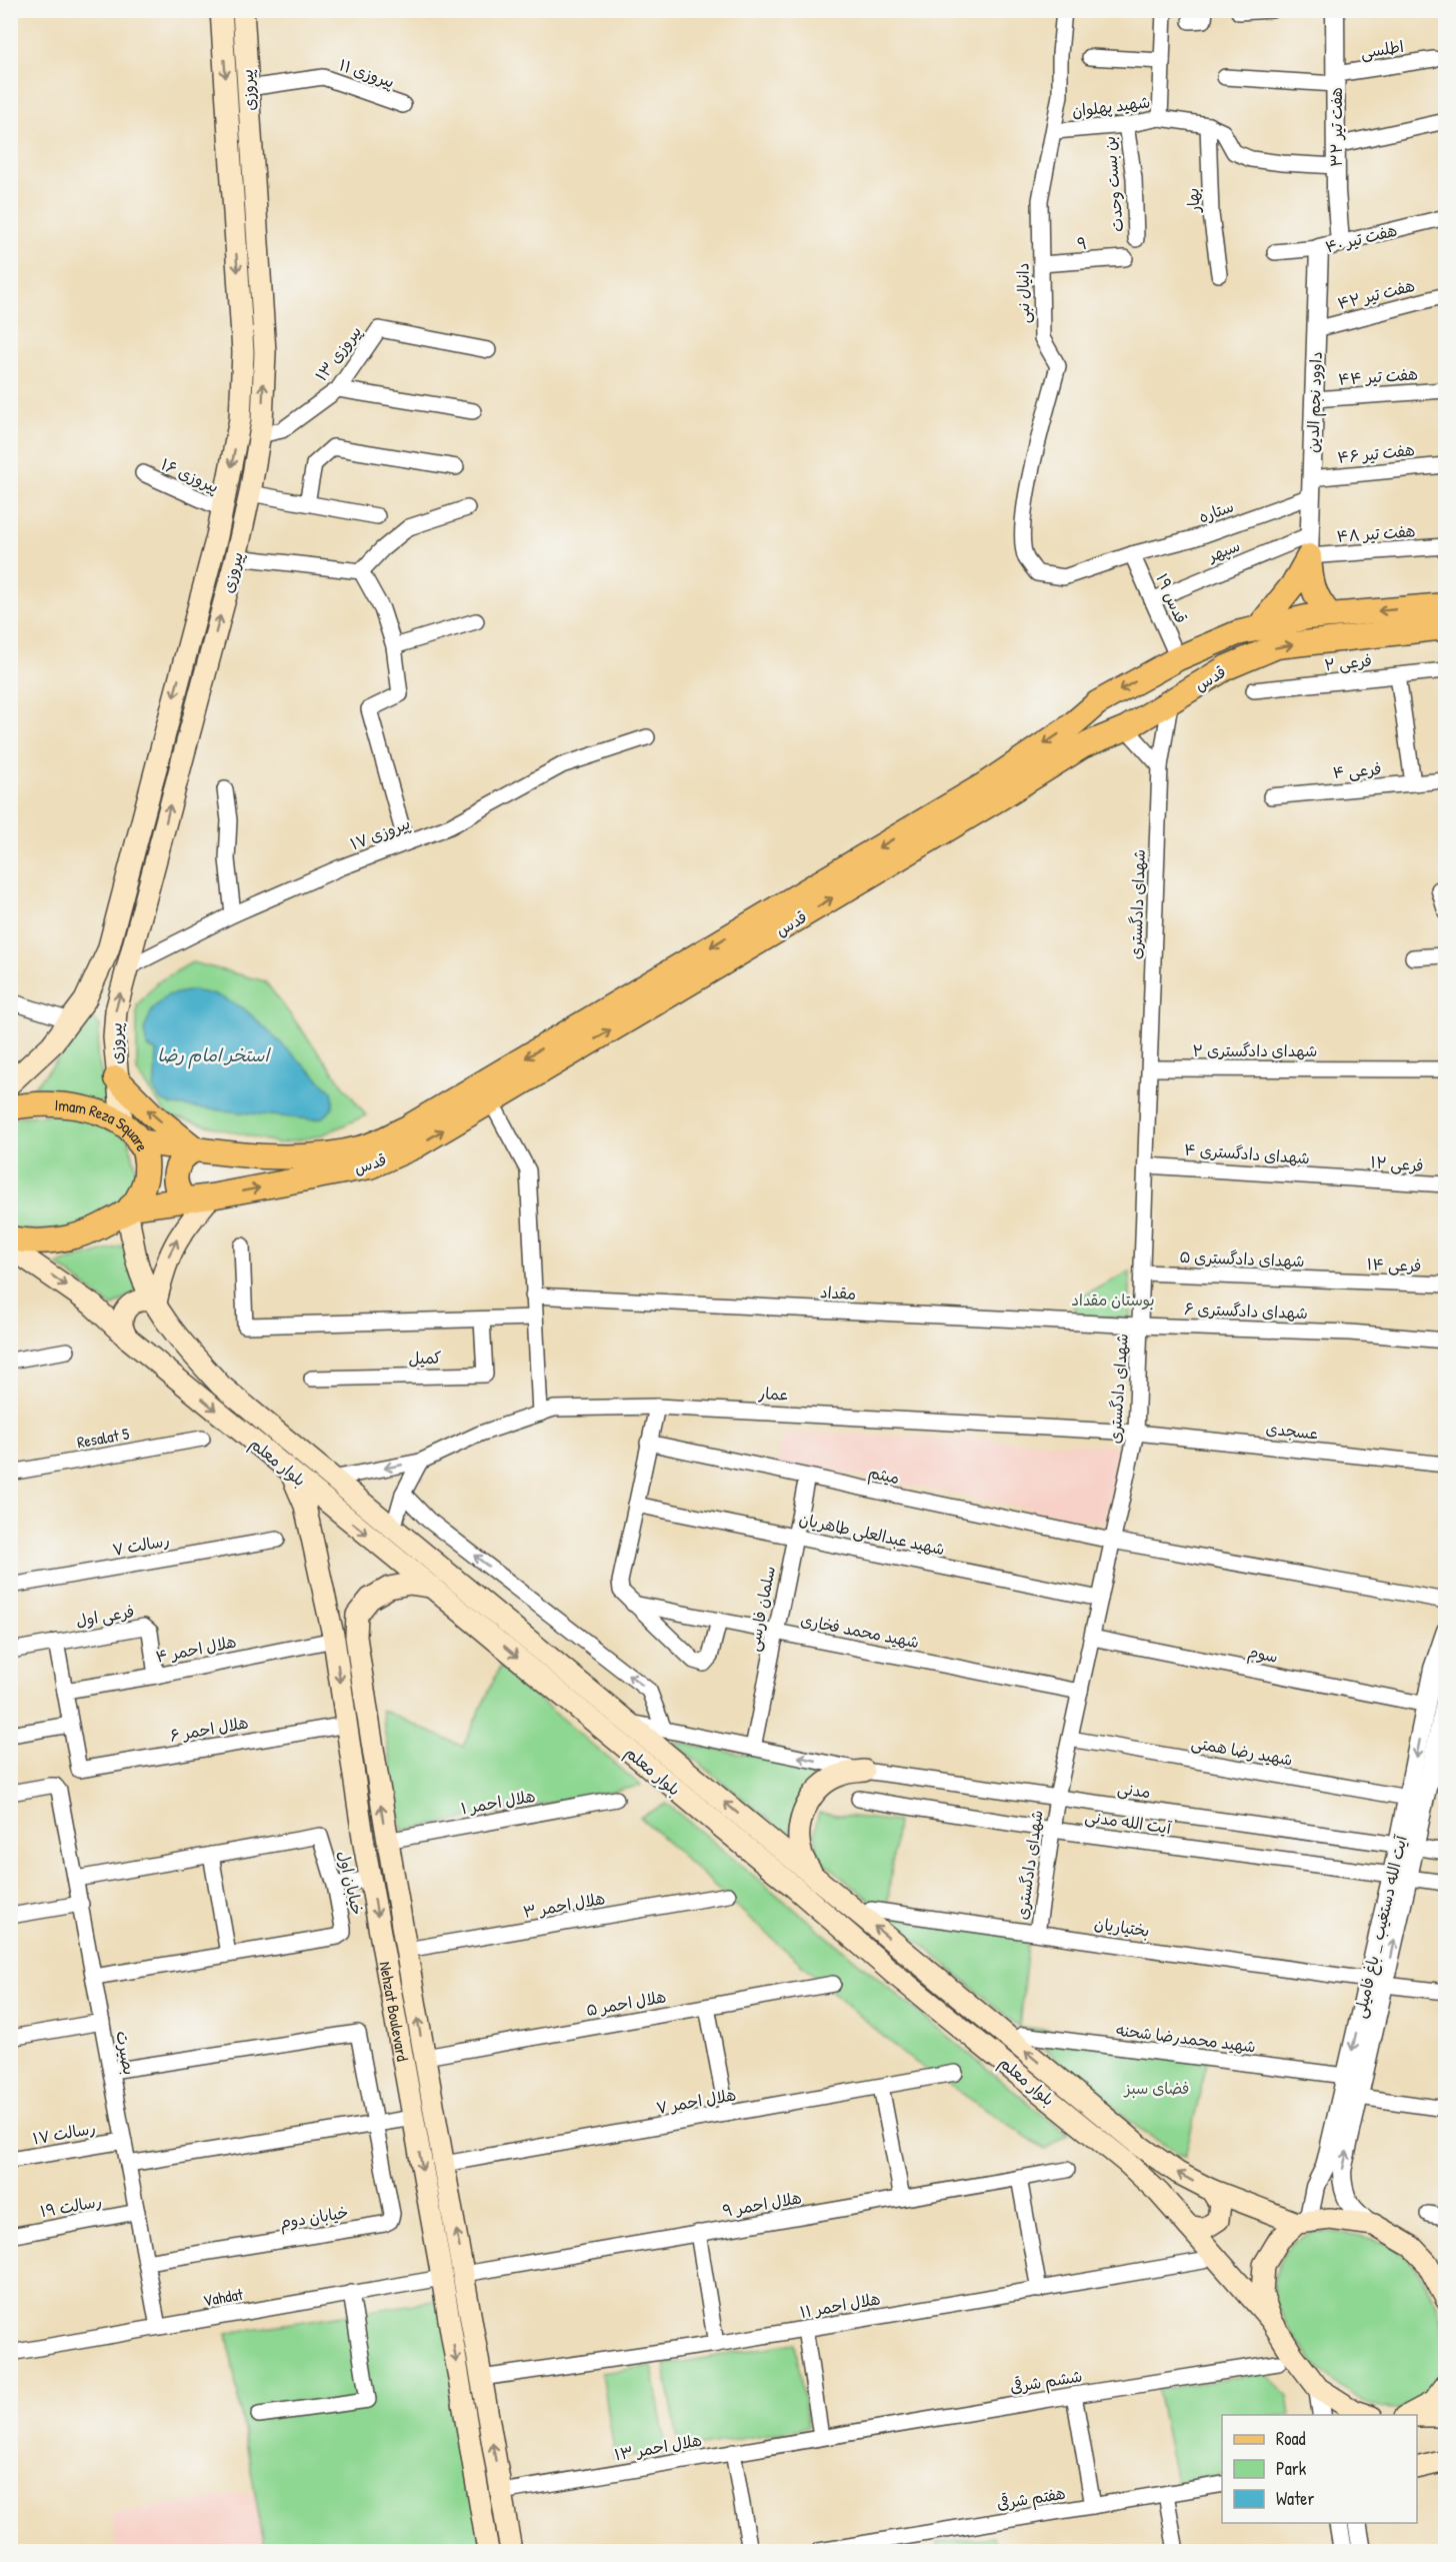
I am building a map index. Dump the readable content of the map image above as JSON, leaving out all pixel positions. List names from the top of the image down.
{
  "streets": {
    "main road": [
      "پیروزی",
      "قدس",
      "Imam Reza Square",
      "بلوار معلم",
      "Nehzat Boulevard"
    ],
    "street": [
      "اطلسی",
      "پیروزی ۱۱",
      "شهید پهلوان",
      "هفت تیر ۳۲",
      "بن بست وحدت",
      "بهار",
      "هفت تیر ۴۰",
      "۹",
      "دانیال نبی",
      "هفت تیر ۴۲",
      "پیروزی ۱۳",
      "هفت تیر ۴۴",
      "داوود نجم الدین",
      "هفت تیر ۴۶",
      "پیروزی ۱۶",
      "ستاره",
      "هفت تیر ۴۸",
      "سپهر",
      "قدس ۱۹",
      "فرعی ۲",
      "فرعی ۴",
      "پیروزی ۱۷",
      "شهدای دادگستری",
      "شهدای دادگستری ۲",
      "شهدای دادگستری ۴",
      "فرعی ۱۲",
      "شهدای دادگستری ۵",
      "فرعی ۱۴",
      "مقداد",
      "شهدای دادگستری ۶",
      "کمیل",
      "عمار",
      "عسجدی",
      "Resalat 5",
      "میثم",
      "شهید عبدالعلی طاهریان",
      "رسالت ۷",
      "سلمان فارسی",
      "فرعی اول",
      "شهید محمد فخاری",
      "هلال احمر ۴",
      "سوم",
      "هلال احمر ۶",
      "شهید رضا همتی",
      "مدنی",
      "هلال احمر ۱",
      "آیت الله مدنی",
      "خیابان اول",
      "هلال احمر ۳",
      "بختیاریان",
      "آیت الله دستغیب _ باغ فامیلی",
      "هلال احمر ۵",
      "شهید محمدرضا شحنه",
      "بصیرت",
      "هلال احمر ۷",
      "رسالت ۱۷",
      "هلال احمر ۹",
      "رسالت ۱۹",
      "خیابان دوم",
      "Vahdat",
      "هلال احمر ۱۱",
      "ششم شرقی",
      "هلال احمر ۱۳",
      "هفتم شرقی"
    ]
  },
  "crossings": [
    ["اطلسی", "هفت تیر ۳۲"],
    ["پیروزی ۱۱", "پیروزی"],
    ["پیروزی", "پیروزی ۱۳"],
    ["پیروزی", "پیروزی ۱۶"],
    ["پیروزی", "پیروزی ۱۷"],
    ["پیروزی", "Imam Reza Square"],
    ["شهید پهلوان", "بن بست وحدت"],
    ["شهید پهلوان", "بهار"],
    ["شهید پهلوان", "دانیال نبی"],
    ["هفت تیر ۳۲", "هفت تیر ۴۰"],
    ["هفت تیر ۴۰", "داوود نجم الدین"],
    ["۹", "دانیال نبی"],
    ["دانیال نبی", "ستاره"],
    ["دانیال نبی", "قدس ۱۹"],
    ["هفت تیر ۴۲", "داوود نجم الدین"],
    ["هفت تیر ۴۴", "داوود نجم الدین"],
    ["داوود نجم الدین", "هفت تیر ۴۶"],
    ["داوود نجم الدین", "ستاره"],
    ["داوود نجم الدین", "هفت تیر ۴۸"],
    ["داوود نجم الدین", "سپهر"],
    ["ستاره", "قدس ۱۹"],
    ["هفت تیر ۴۸", "سپهر"],
    ["سپهر", "قدس ۱۹"],
    ["قدس ۱۹", "قدس"],
    ["قدس", "شهدای دادگستری"],
    ["قدس", "Imam Reza Square"],
    ["قدس", "بلوار معلم"],
    ["شهدای دادگستری", "شهدای دادگستری ۲"],
    ["شهدای دادگستری", "شهدای دادگستری ۴"],
    ["شهدای دادگستری", "شهدای دادگستری ۵"],
    ["شهدای دادگستری", "مقداد"],
    ["شهدای دادگستری", "شهدای دادگستری ۶"],
    ["شهدای دادگستری", "عمار"],
    ["شهدای دادگستری", "عسجدی"],
    ["شهدای دادگستری", "میثم"],
    ["شهدای دادگستری", "شهید عبدالعلی طاهریان"],
    ["شهدای دادگستری", "شهید محمد فخاری"],
    ["شهدای دادگستری", "سوم"],
    ["شهدای دادگستری", "شهید رضا همتی"],
    ["شهدای دادگستری", "مدنی"],
    ["شهدای دادگستری", "آیت الله مدنی"],
    ["شهدای دادگستری", "بختیاریان"],
    ["Imam Reza Square", "بلوار معلم"],
    ["شهدای دادگستری ۴", "فرعی ۱۲"],
    ["شهدای دادگستری ۵", "فرعی ۱۴"],
    ["مقداد", "شهدای دادگستری ۶"],
    ["عمار", "عسجدی"],
    ["عمار", "بلوار معلم"],
    ["بلوار معلم", "مدنی"],
    ["بلوار معلم", "آیت الله دستغیب _ باغ فامیلی"],
    ["بلوار معلم", "Nehzat Boulevard"],
    ["میثم", "سلمان فارسی"],
    ["شهید عبدالعلی طاهریان", "سلمان فارسی"],
    ["سلمان فارسی", "شهید محمد فخاری"],
    ["سلمان فارسی", "مدنی"],
    ["فرعی اول", "هلال احمر ۴"],
    ["هلال احمر ۴", "Nehzat Boulevard"],
    ["سوم", "آیت الله دستغیب _ باغ فامیلی"],
    ["هلال احمر ۶", "Nehzat Boulevard"],
    ["شهید رضا همتی", "آیت الله دستغیب _ باغ فامیلی"],
    ["مدنی", "آیت الله دستغیب _ باغ فامیلی"],
    ["هلال احمر ۱", "Nehzat Boulevard"],
    ["آیت الله مدنی", "آیت الله دستغیب _ باغ فامیلی"],
    ["خیابان اول", "بصیرت"],
    ["هلال احمر ۳", "Nehzat Boulevard"],
    ["بختیاریان", "آیت الله دستغیب _ باغ فامیلی"],
    ["آیت الله دستغیب _ باغ فامیلی", "شهید محمدرضا شحنه"],
    ["هلال احمر ۵", "Nehzat Boulevard"],
    ["Nehzat Boulevard", "هلال احمر ۷"],
    ["Nehzat Boulevard", "هلال احمر ۹"],
    ["Nehzat Boulevard", "Vahdat"],
    ["Nehzat Boulevard", "هلال احمر ۱۱"],
    ["Nehzat Boulevard", "هلال احمر ۱۳"],
    ["بصیرت", "رسالت ۱۷"],
    ["بصیرت", "رسالت ۱۹"],
    ["بصیرت", "خیابان دوم"],
    ["بصیرت", "Vahdat"],
    ["ششم شرقی", "هلال احمر ۱۳"]
  ],
  "water": ["استخر امام رضا"],
  "parks": ["بوستان مقداد", "فضای سبز"],
  "legend": ["Road", "Park", "Water"]
}
